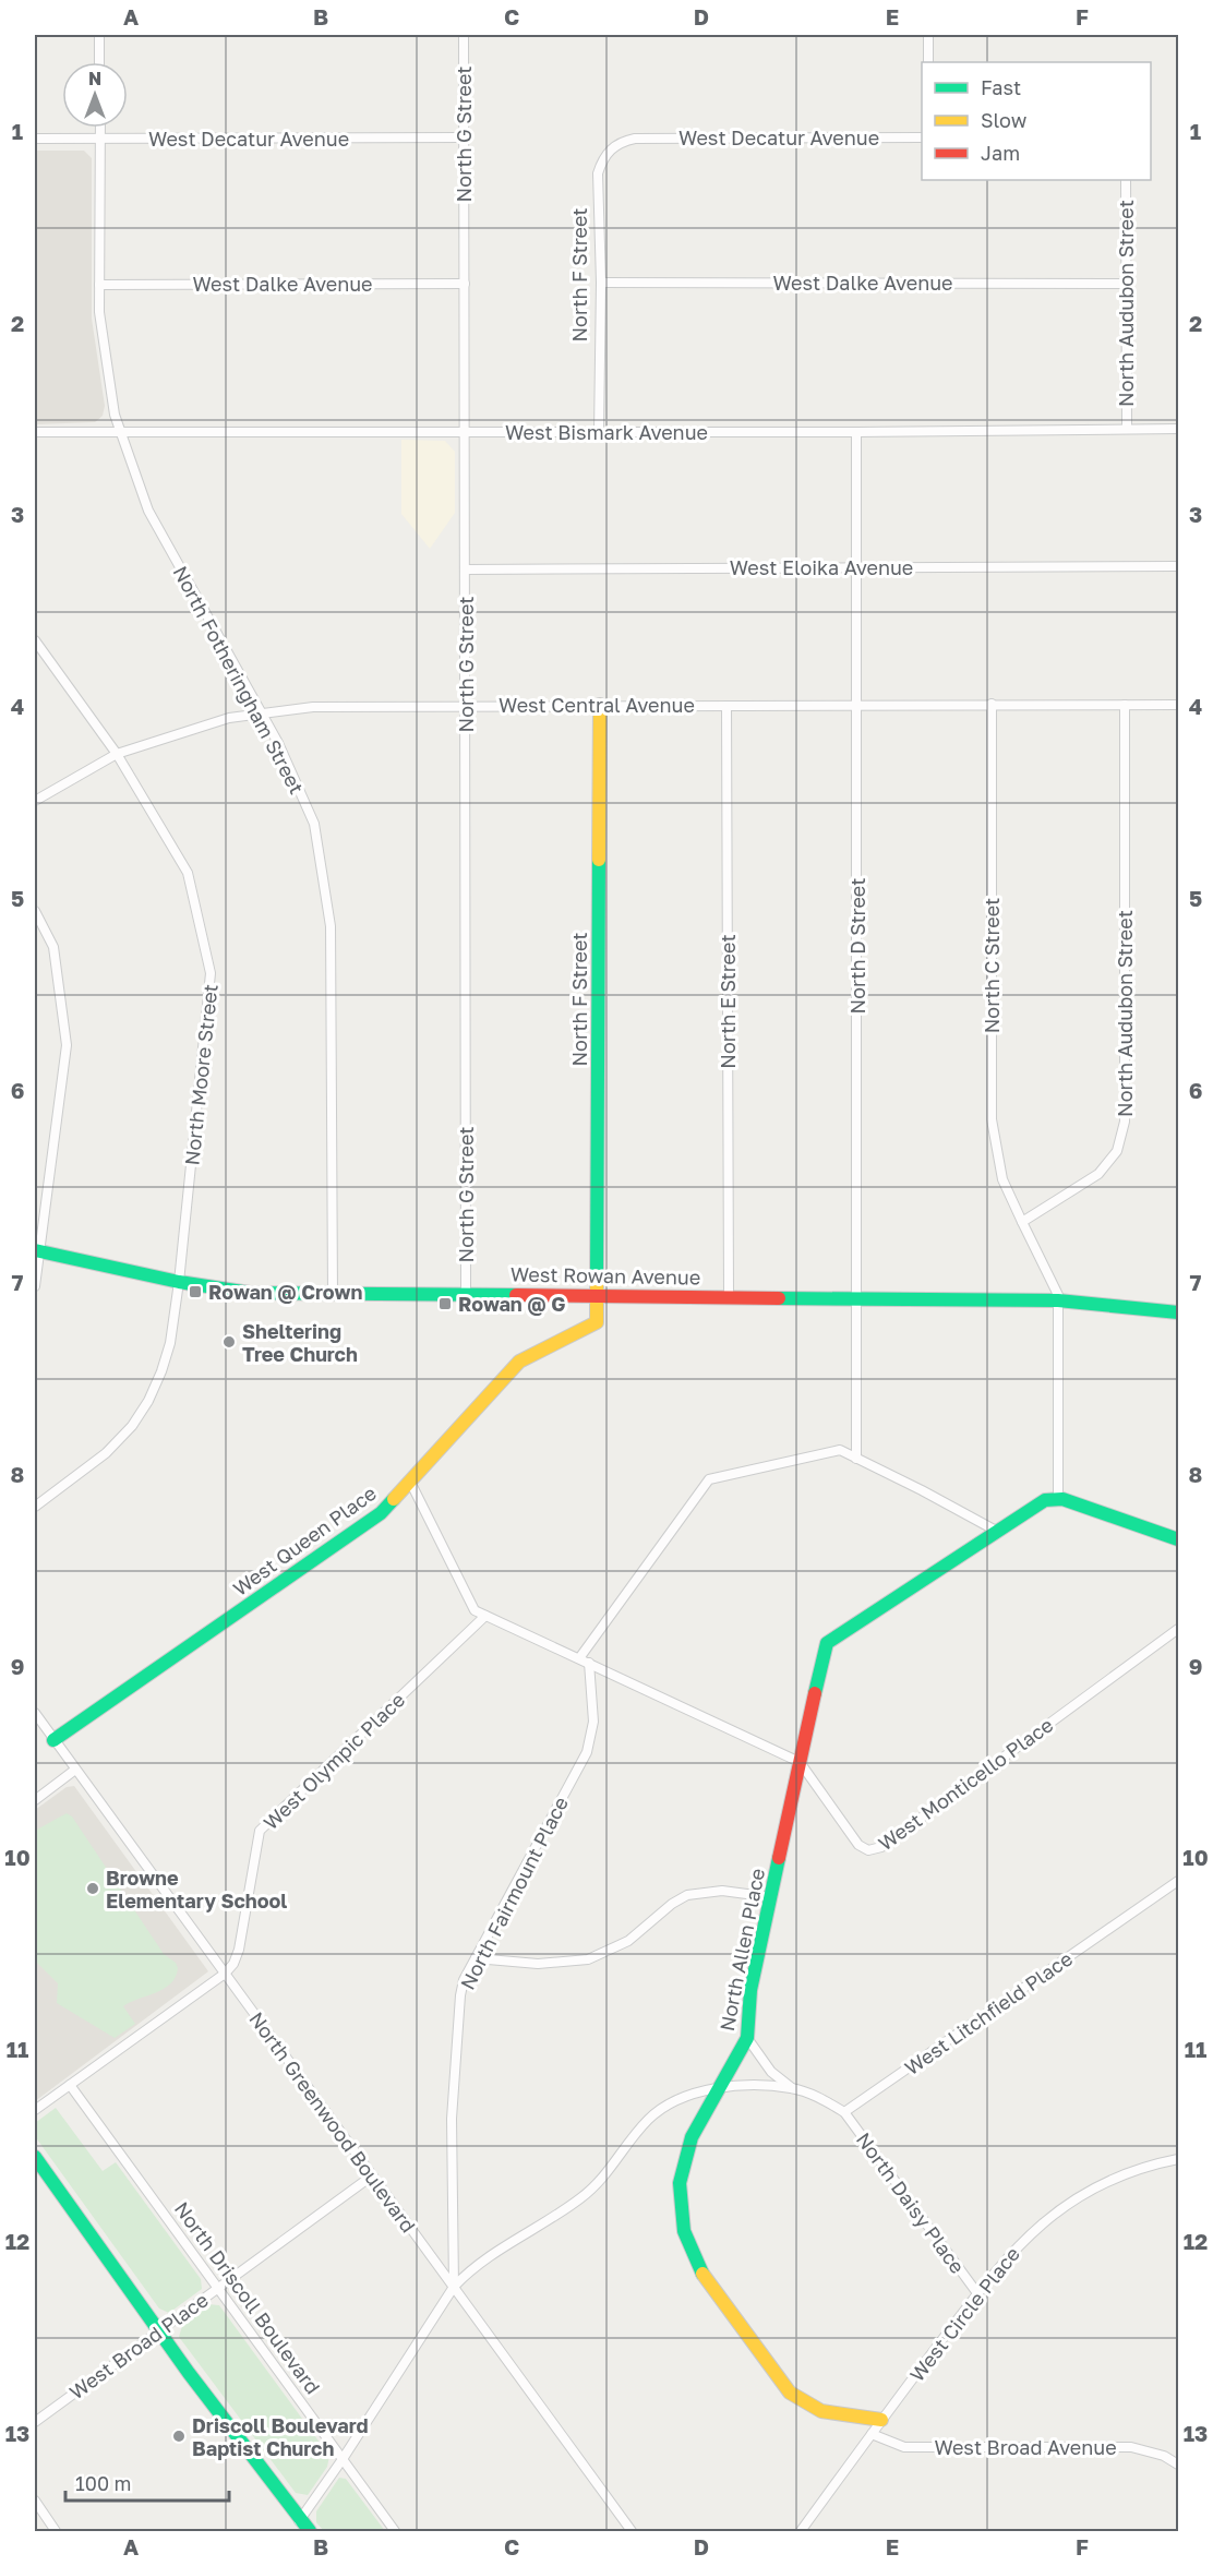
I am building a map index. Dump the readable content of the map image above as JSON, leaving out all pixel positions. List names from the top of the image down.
{
  "streets": {
    "street": [
      "North G Street",
      "West Decatur Avenue",
      "North F Street",
      "West Dalke Avenue",
      "North Audubon Street",
      "West Bismark Avenue",
      "West Eloika Avenue",
      "North Fotheringham Street",
      "West Central Avenue",
      "North D Street",
      "North C Street",
      "North E Street",
      "North Moore Street",
      "West Rowan Avenue",
      "West Queen Place",
      "West Olympic Place",
      "West Monticello Place",
      "North Fairmount Place",
      "North Allen Place",
      "West Litchfield Place",
      "North Greenwood Boulevard",
      "North Daisy Place",
      "North Driscoll Boulevard",
      "West Circle Place",
      "West Broad Place",
      "West Broad Avenue"
    ]
  },
  "crossings": [
    ["North G Street", "West Decatur Avenue"],
    ["North G Street", "West Dalke Avenue"],
    ["North G Street", "West Bismark Avenue"],
    ["North G Street", "West Eloika Avenue"],
    ["North G Street", "West Central Avenue"],
    ["North G Street", "West Rowan Avenue"],
    ["West Decatur Avenue", "North F Street"],
    ["West Decatur Avenue", "North Fotheringham Street"],
    ["North F Street", "West Dalke Avenue"],
    ["North F Street", "West Bismark Avenue"],
    ["North F Street", "West Central Avenue"],
    ["North F Street", "West Rowan Avenue"],
    ["North F Street", "West Queen Place"],
    ["West Dalke Avenue", "North Audubon Street"],
    ["West Dalke Avenue", "North Fotheringham Street"],
    ["North Audubon Street", "West Bismark Avenue"],
    ["North Audubon Street", "West Central Avenue"],
    ["North Audubon Street", "North C Street"],
    ["West Bismark Avenue", "North Fotheringham Street"],
    ["West Bismark Avenue", "North D Street"],
    ["West Eloika Avenue", "North D Street"],
    ["North Fotheringham Street", "West Central Avenue"],
    ["North Fotheringham Street", "West Rowan Avenue"],
    ["West Central Avenue", "North D Street"],
    ["West Central Avenue", "North C Street"],
    ["West Central Avenue", "North E Street"],
    ["West Central Avenue", "North Moore Street"],
    ["North D Street", "West Rowan Avenue"],
    ["North E Street", "West Rowan Avenue"],
    ["North Moore Street", "West Rowan Avenue"],
    ["West Rowan Avenue", "West Queen Place"],
    ["West Queen Place", "North Greenwood Boulevard"],
    ["West Olympic Place", "West Monticello Place"],
    ["West Olympic Place", "North Greenwood Boulevard"],
    ["West Olympic Place", "North Driscoll Boulevard"],
    ["West Monticello Place", "North Fairmount Place"],
    ["West Monticello Place", "North Allen Place"],
    ["North Fairmount Place", "North Greenwood Boulevard"],
    ["North Allen Place", "West Circle Place"],
    ["West Litchfield Place", "North Daisy Place"],
    ["North Greenwood Boulevard", "West Broad Place"],
    ["North Daisy Place", "West Circle Place"],
    ["North Driscoll Boulevard", "West Broad Place"],
    ["West Circle Place", "West Broad Avenue"]
  ],
  "places": {
    "transit": ["Rowan @ Crown", "Rowan @ G"],
    "other": ["Sheltering Tree Church", "Browne Elementary School", "Driscoll Boulevard Baptist Church"]
  },
  "legend": ["Fast", "Slow", "Jam"],
  "scale_bar": "100 m",
  "north": "top",
  "grid": {
    "columns": [
      "A",
      "B",
      "C",
      "D",
      "E",
      "F"
    ],
    "rows": [
      "1",
      "2",
      "3",
      "4",
      "5",
      "6",
      "7",
      "8",
      "9",
      "10",
      "11",
      "12",
      "13"
    ]
  }
}
